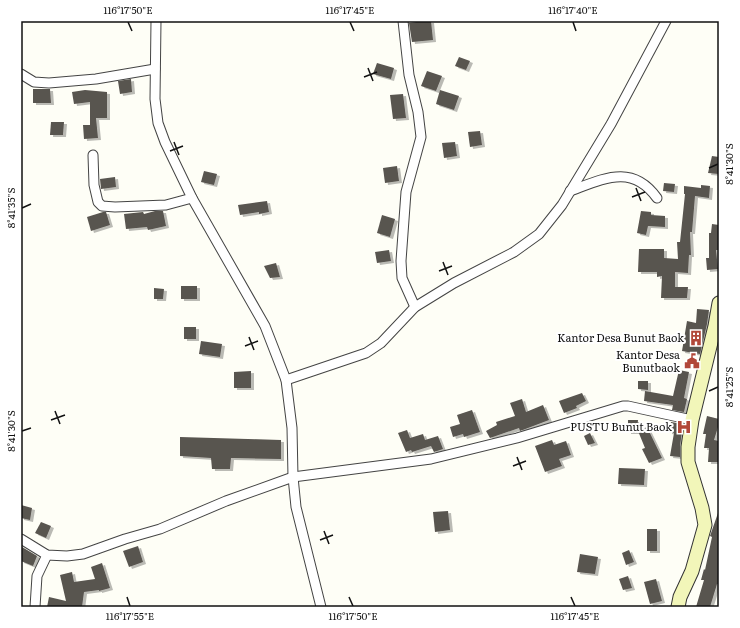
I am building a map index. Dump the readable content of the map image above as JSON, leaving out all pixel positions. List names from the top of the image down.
{
  "places": {
    "building": ["Kantor Desa Bunut Baok"],
    "public building": ["Kantor Desa Bunutbaok"],
    "hospital": ["PUSTU Bunut Baok"]
  },
  "coordinates": [
    "116°17'50\"E",
    "116°17'45\"E",
    "116°17'40\"E",
    "8°41'30\"S",
    "8°41'35\"S",
    "8°41'25\"S",
    "116°17'55\"E"
  ]
}
